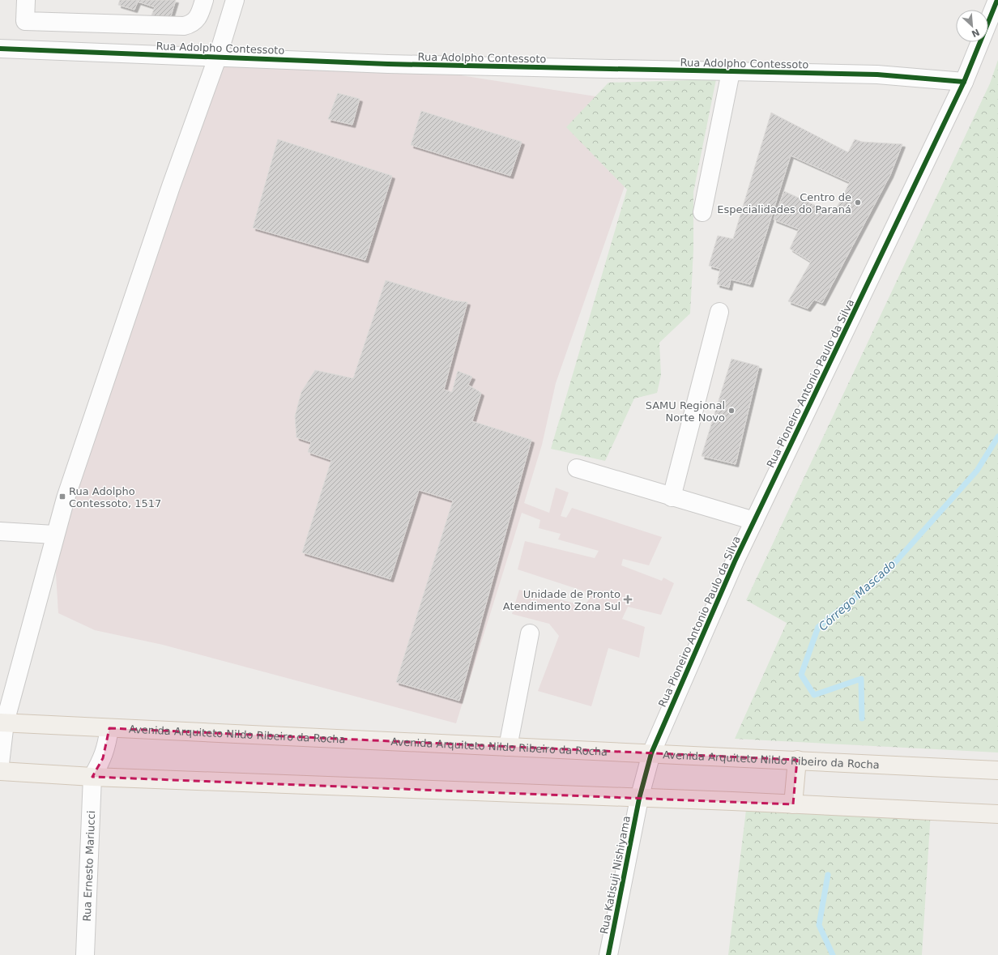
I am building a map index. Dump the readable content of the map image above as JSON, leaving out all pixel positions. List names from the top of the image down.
{
  "streets": {
    "main road": ["Avenida Arquiteto Nildo Ribeiro da Rocha"],
    "street": [
      "Rua Adolpho Contessoto",
      "Rua Pioneiro Antonio Paulo da Silva",
      "Rua Ernesto Mariucci",
      "Rua Katisuji Nishiyama"
    ]
  },
  "crossings": [
    ["Rua Adolpho Contessoto", "Rua Pioneiro Antonio Paulo da Silva"],
    ["Rua Pioneiro Antonio Paulo da Silva", "Avenida Arquiteto Nildo Ribeiro da Rocha"],
    ["Rua Pioneiro Antonio Paulo da Silva", "Rua Katisuji Nishiyama"]
  ],
  "water": ["Córrego Mascado"],
  "places": {
    "other": ["Centro de Especialidades do Paraná", "SAMU Regional Norte Novo"],
    "transit": ["Rua Adolpho Contessoto, 1517"],
    "health": ["Unidade de Pronto Atendimento Zona Sul"]
  },
  "north": "bottom right"
}
